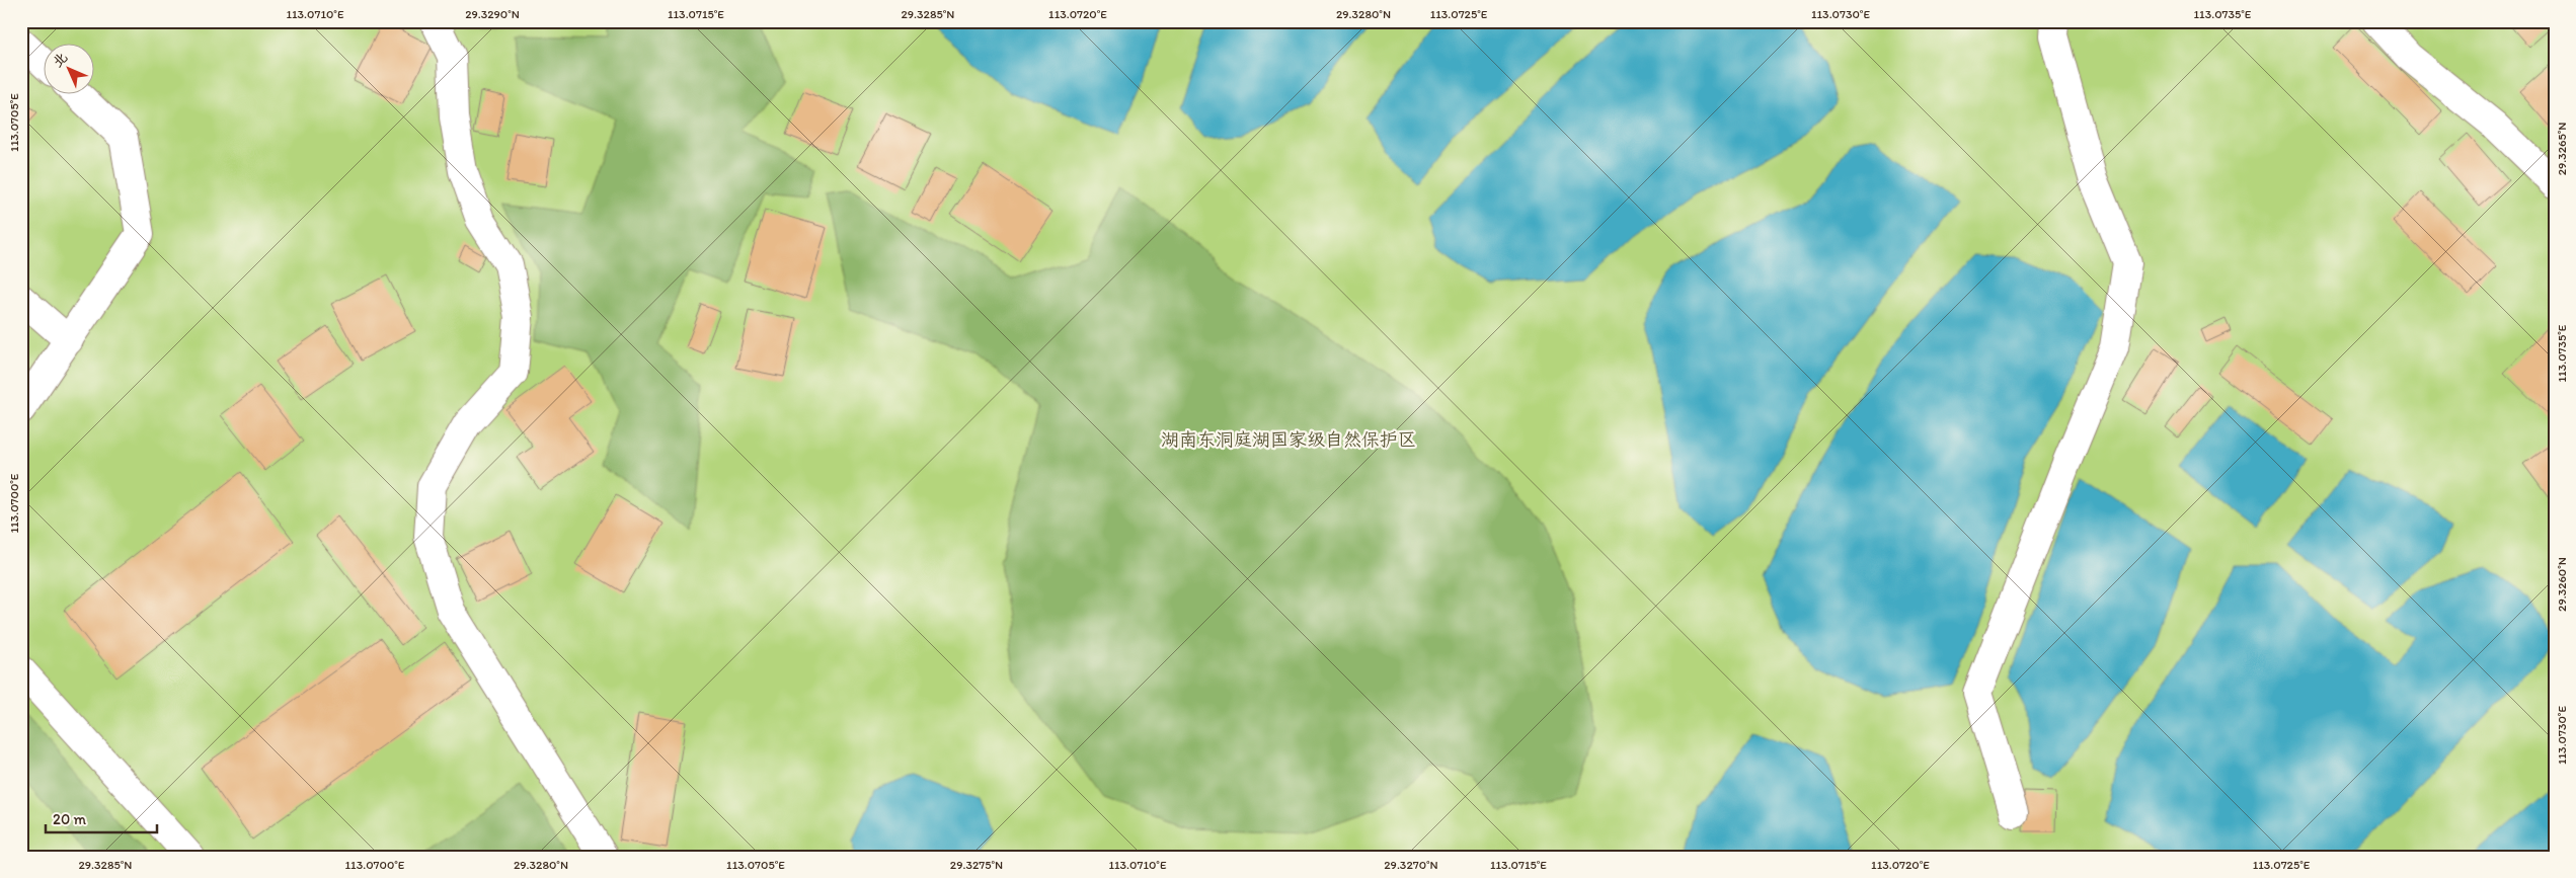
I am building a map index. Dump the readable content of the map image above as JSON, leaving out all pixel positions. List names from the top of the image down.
{
  "parks": ["湖南东洞庭湖国家级自然保护区"],
  "scale_bar": "20 m",
  "north": "top left",
  "coordinates": [
    "113.0710°E",
    "29.3290°N",
    "113.0715°E",
    "29.3285°N",
    "113.0720°E",
    "29.3280°N",
    "113.0725°E",
    "113.0730°E",
    "113.0735°E",
    "113.0705°E",
    "29.3265°N",
    "113.0700°E",
    "29.3260°N",
    "29.3275°N",
    "29.3270°N"
  ]
}
